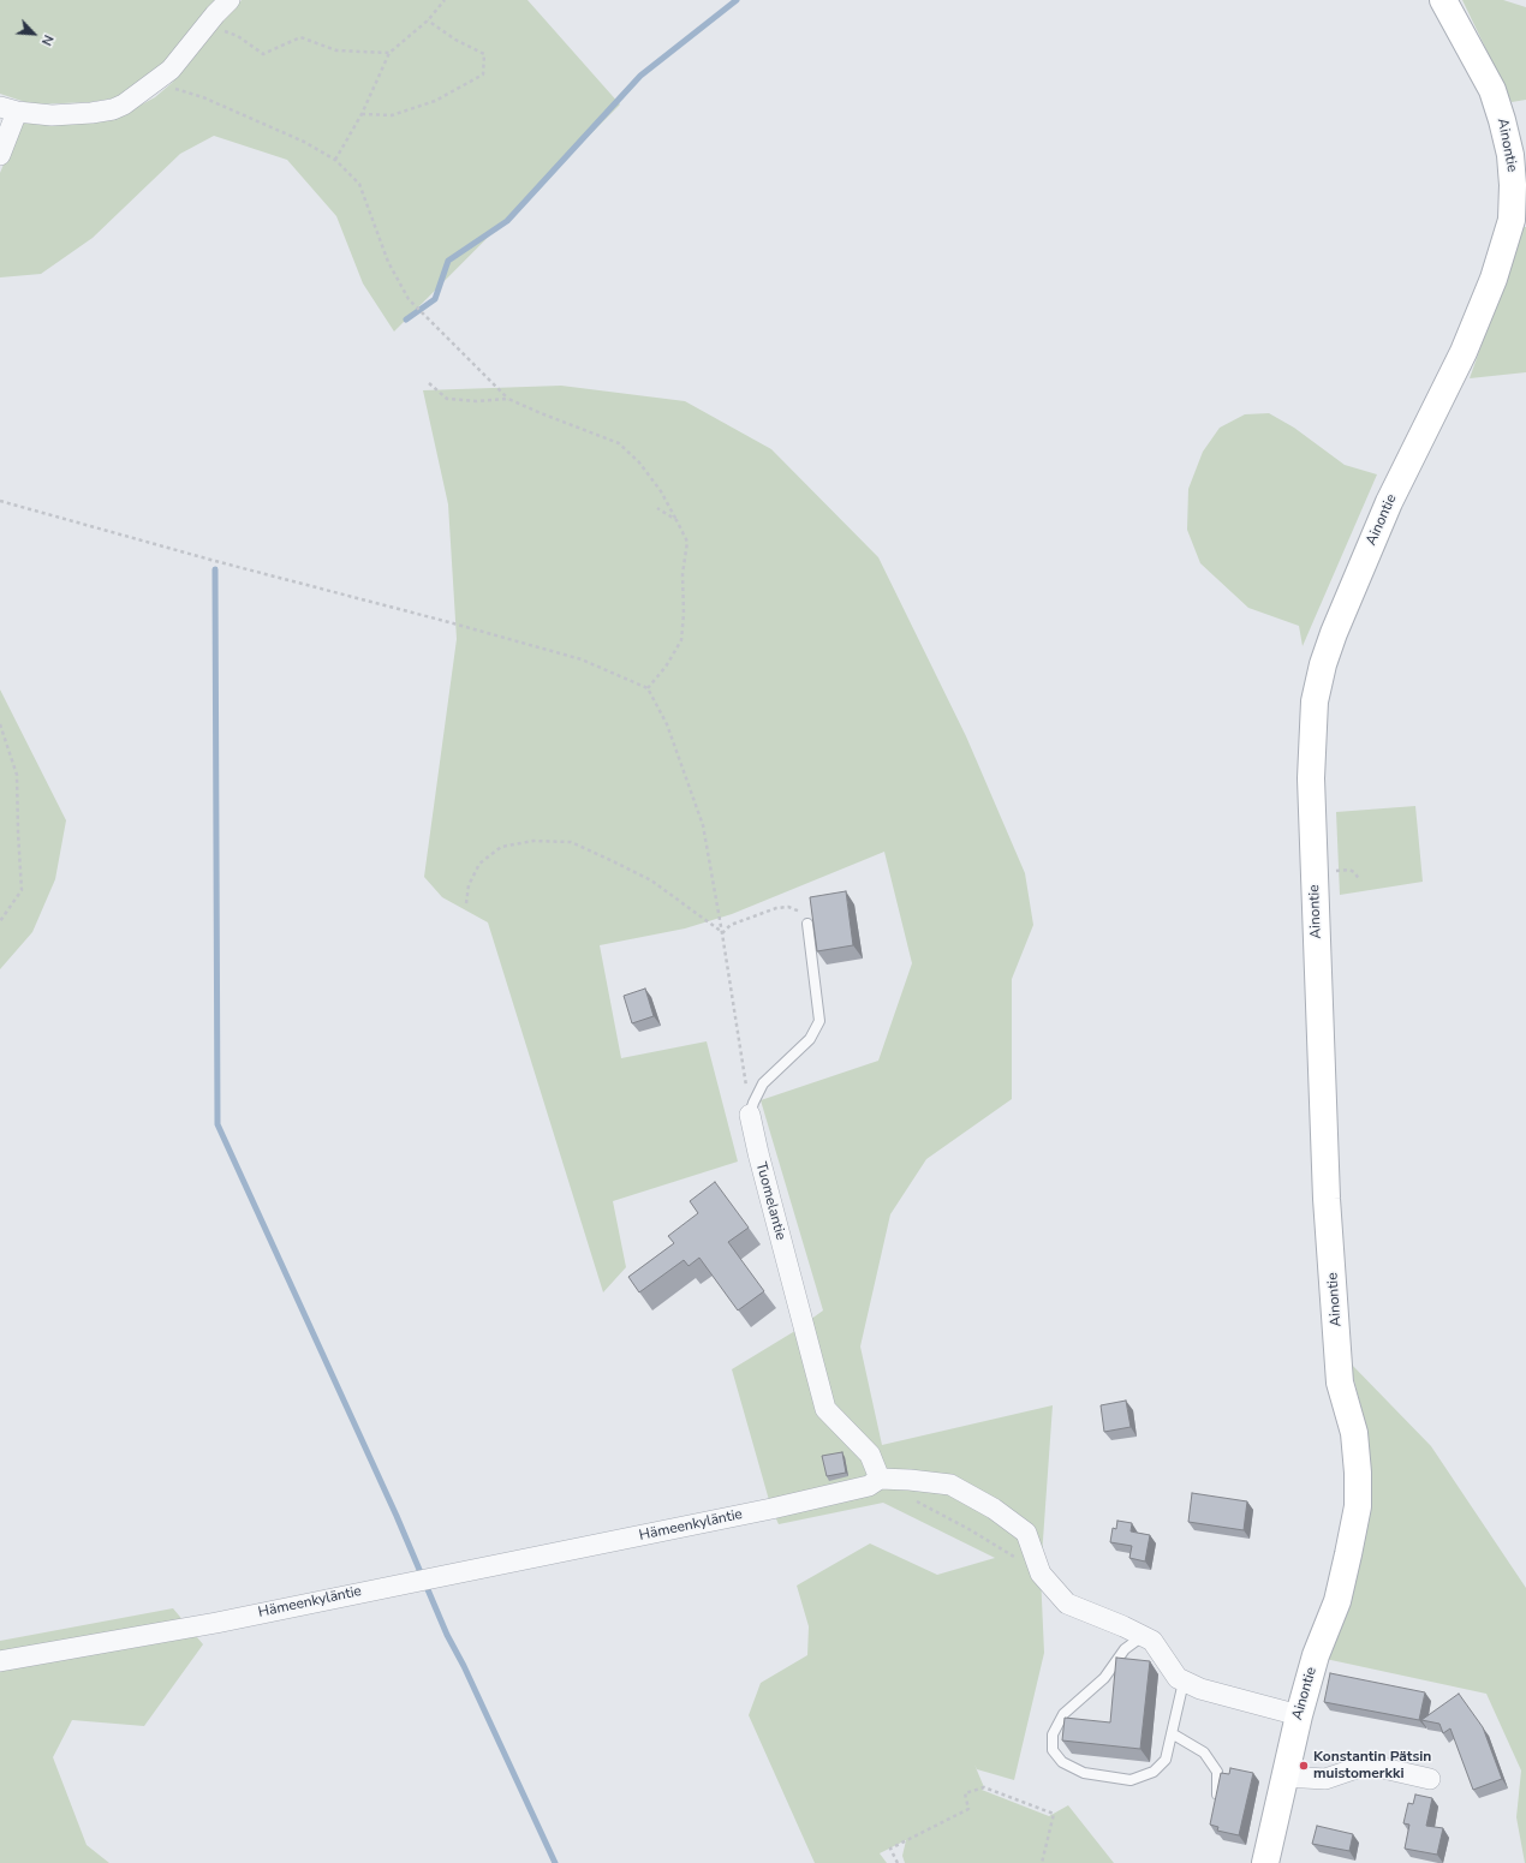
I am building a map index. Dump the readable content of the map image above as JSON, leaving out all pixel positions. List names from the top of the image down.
{
  "streets": {
    "street": ["Ainontie", "Tuomelantie", "Hämeenkyläntie"]
  },
  "crossings": [
    ["Ainontie", "Hämeenkyläntie"],
    ["Tuomelantie", "Hämeenkyläntie"]
  ],
  "places": ["Konstantin Pätsin muistomerkki"],
  "north": "bottom right"
}
